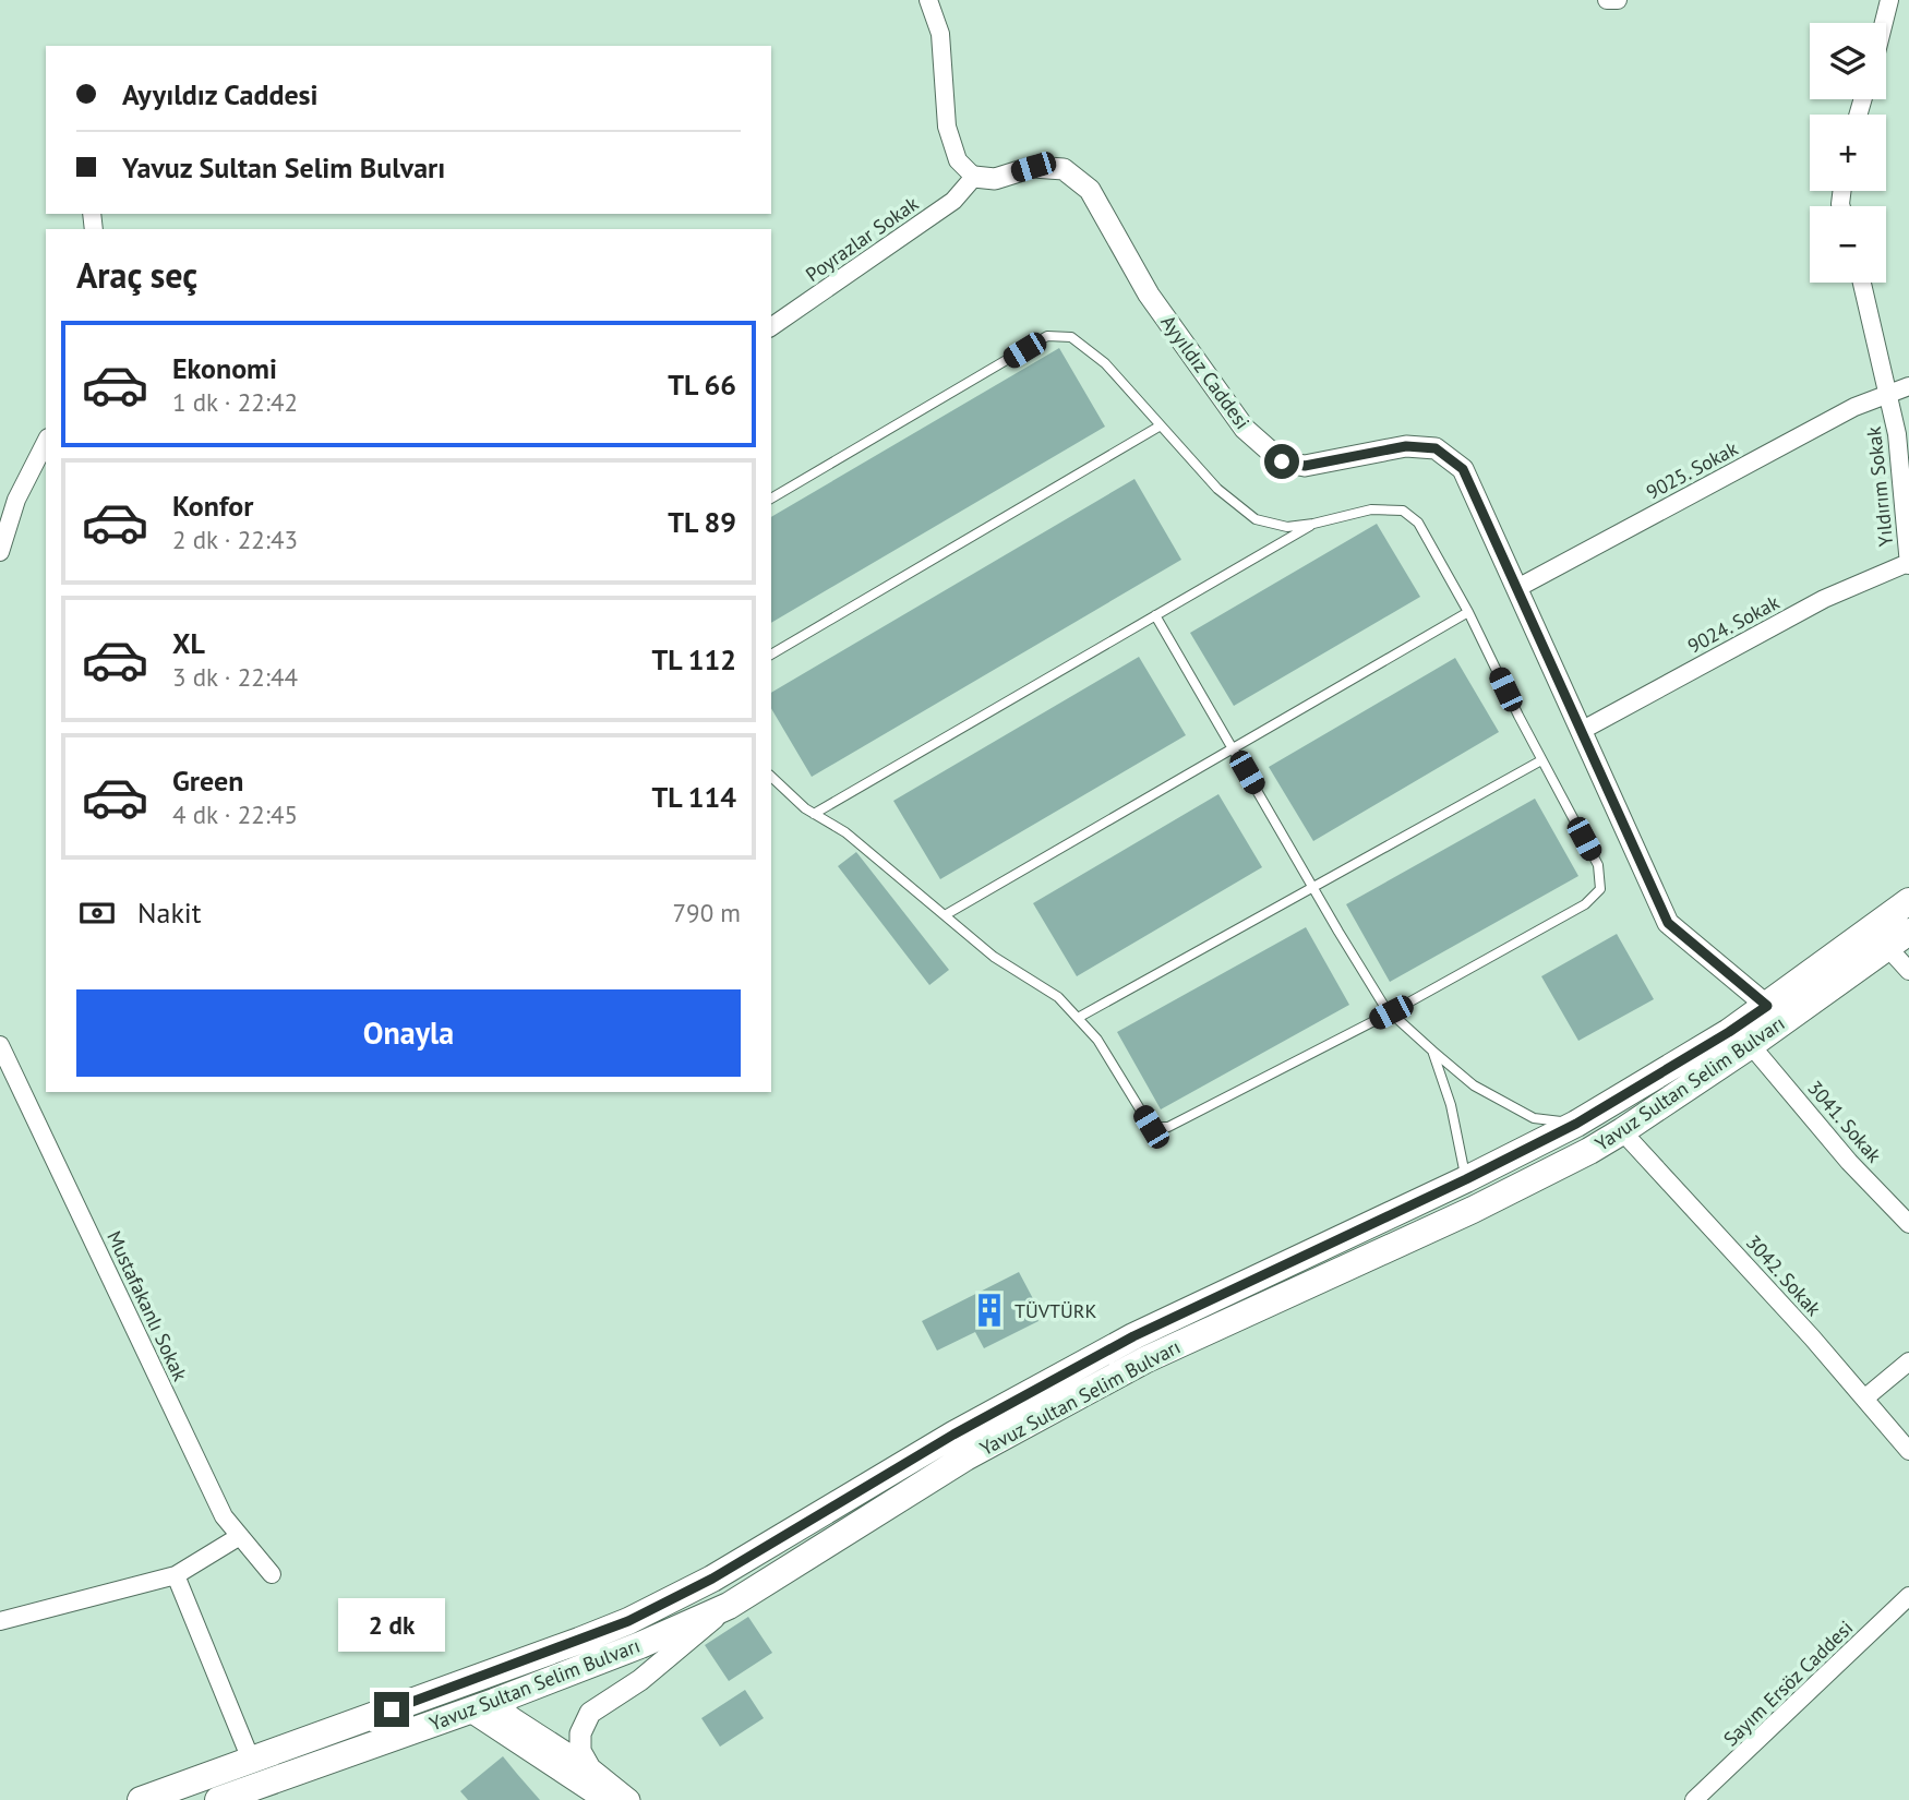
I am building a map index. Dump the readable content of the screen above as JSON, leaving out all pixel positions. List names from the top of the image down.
{
  "streets": {
    "main road": ["Yavuz Sultan Selim Bulvarı"],
    "street": [
      "Poyrazlar Sokak",
      "Ayyıldız Caddesi",
      "9025. Sokak",
      "Yıldırım Sokak",
      "9024. Sokak",
      "3041. Sokak",
      "3042. Sokak",
      "Mustafakanlı Sokak",
      "Sayım Ersöz Caddesi"
    ]
  },
  "crossings": [
    ["Poyrazlar Sokak", "Ayyıldız Caddesi"],
    ["Ayyıldız Caddesi", "9025. Sokak"],
    ["Ayyıldız Caddesi", "9024. Sokak"],
    ["Ayyıldız Caddesi", "Yavuz Sultan Selim Bulvarı"],
    ["9025. Sokak", "Yıldırım Sokak"],
    ["Yıldırım Sokak", "9024. Sokak"],
    ["Yavuz Sultan Selim Bulvarı", "3041. Sokak"],
    ["Yavuz Sultan Selim Bulvarı", "3042. Sokak"]
  ],
  "places": {
    "building": ["TÜVTÜRK"]
  },
  "page": {
    "map_buttons": ["+", "−"],
    "banner": ["Ayyıldız Caddesi", "Yavuz Sultan Selim Bulvarı"],
    "heading": "Araç seç",
    "list": [
      {
        "name": "Ekonomi",
        "note": "1 dk · 22:42",
        "value": "TL 66"
      },
      {
        "name": "Konfor",
        "note": "2 dk · 22:43",
        "value": "TL 89"
      },
      {
        "name": "XL",
        "note": "3 dk · 22:44",
        "value": "TL 112"
      },
      {
        "name": "Green",
        "note": "4 dk · 22:45",
        "value": "TL 114"
      }
    ],
    "pay": ["Nakit", "790 m"],
    "buttons": "Onayla",
    "bubble": "2 dk"
  }
}
